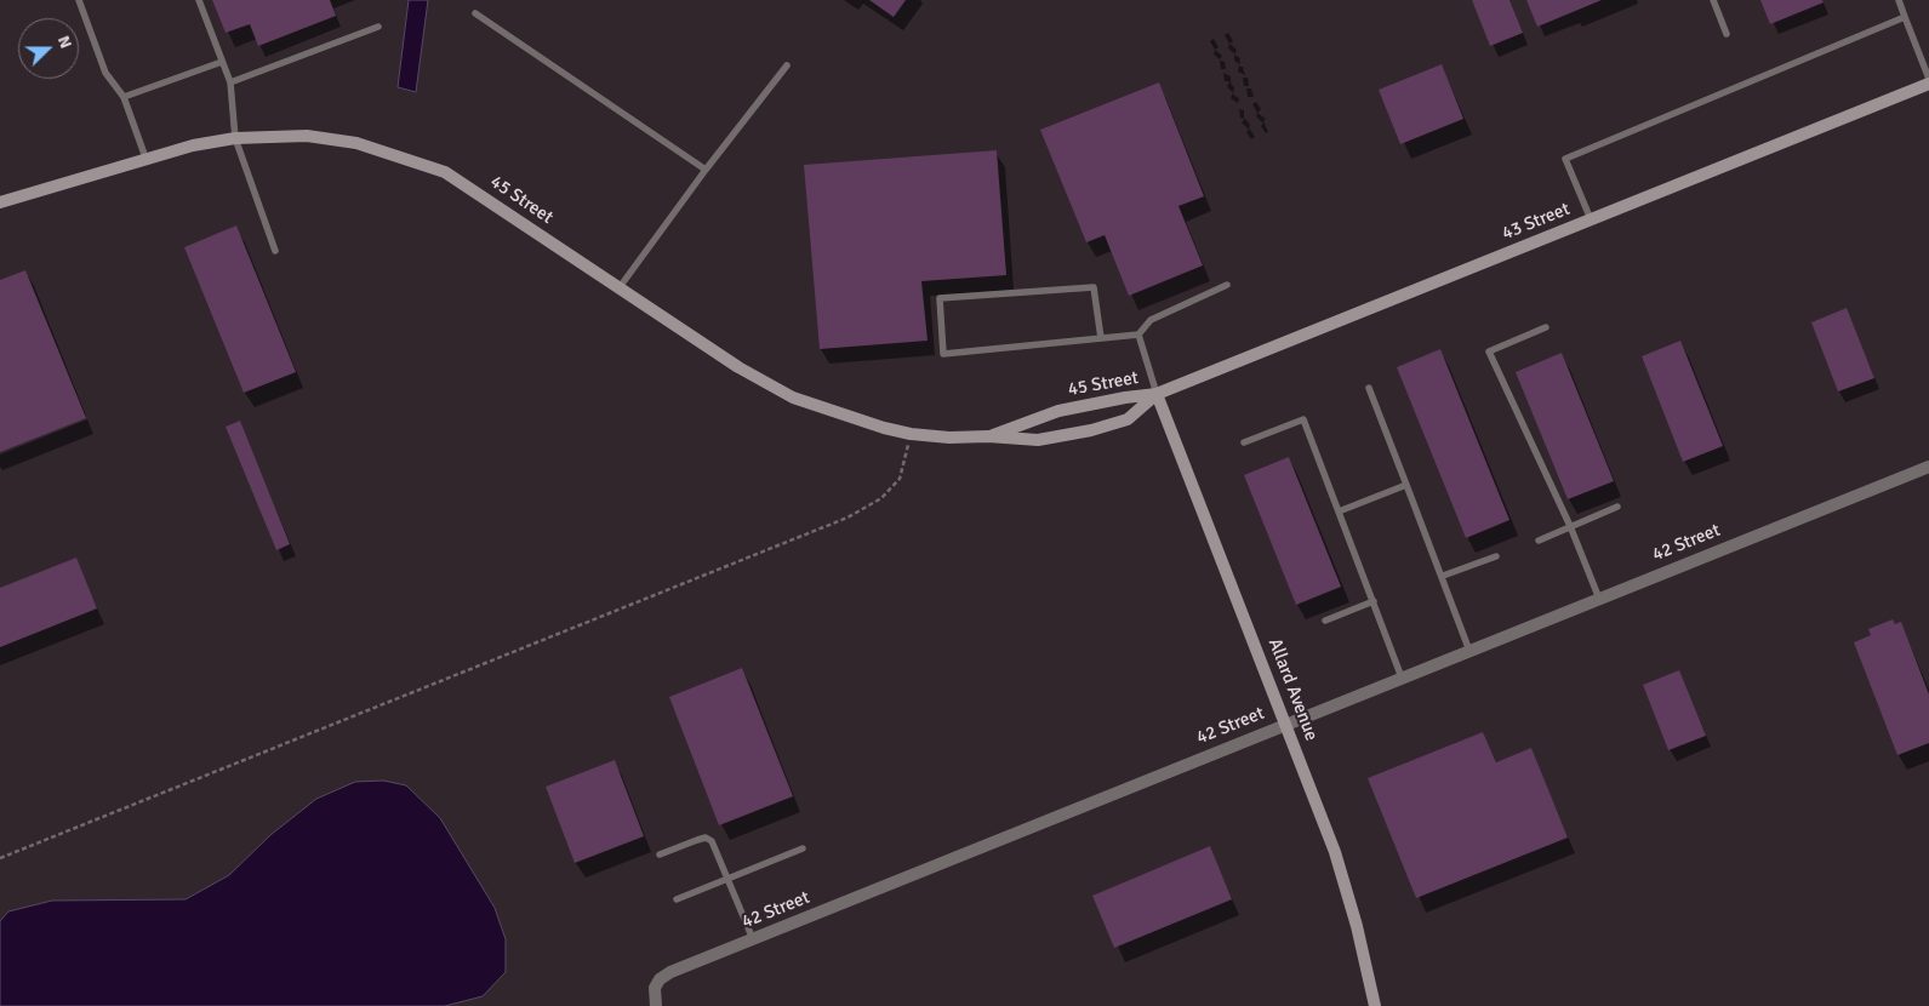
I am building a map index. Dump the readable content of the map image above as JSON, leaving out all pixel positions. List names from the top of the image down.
{
  "streets": {
    "main road": ["45 Street", "43 Street", "Allard Avenue"],
    "street": ["42 Street"]
  },
  "crossings": [
    ["45 Street", "43 Street"],
    ["45 Street", "Allard Avenue"],
    ["43 Street", "Allard Avenue"],
    ["42 Street", "Allard Avenue"]
  ],
  "north": "right"
}
